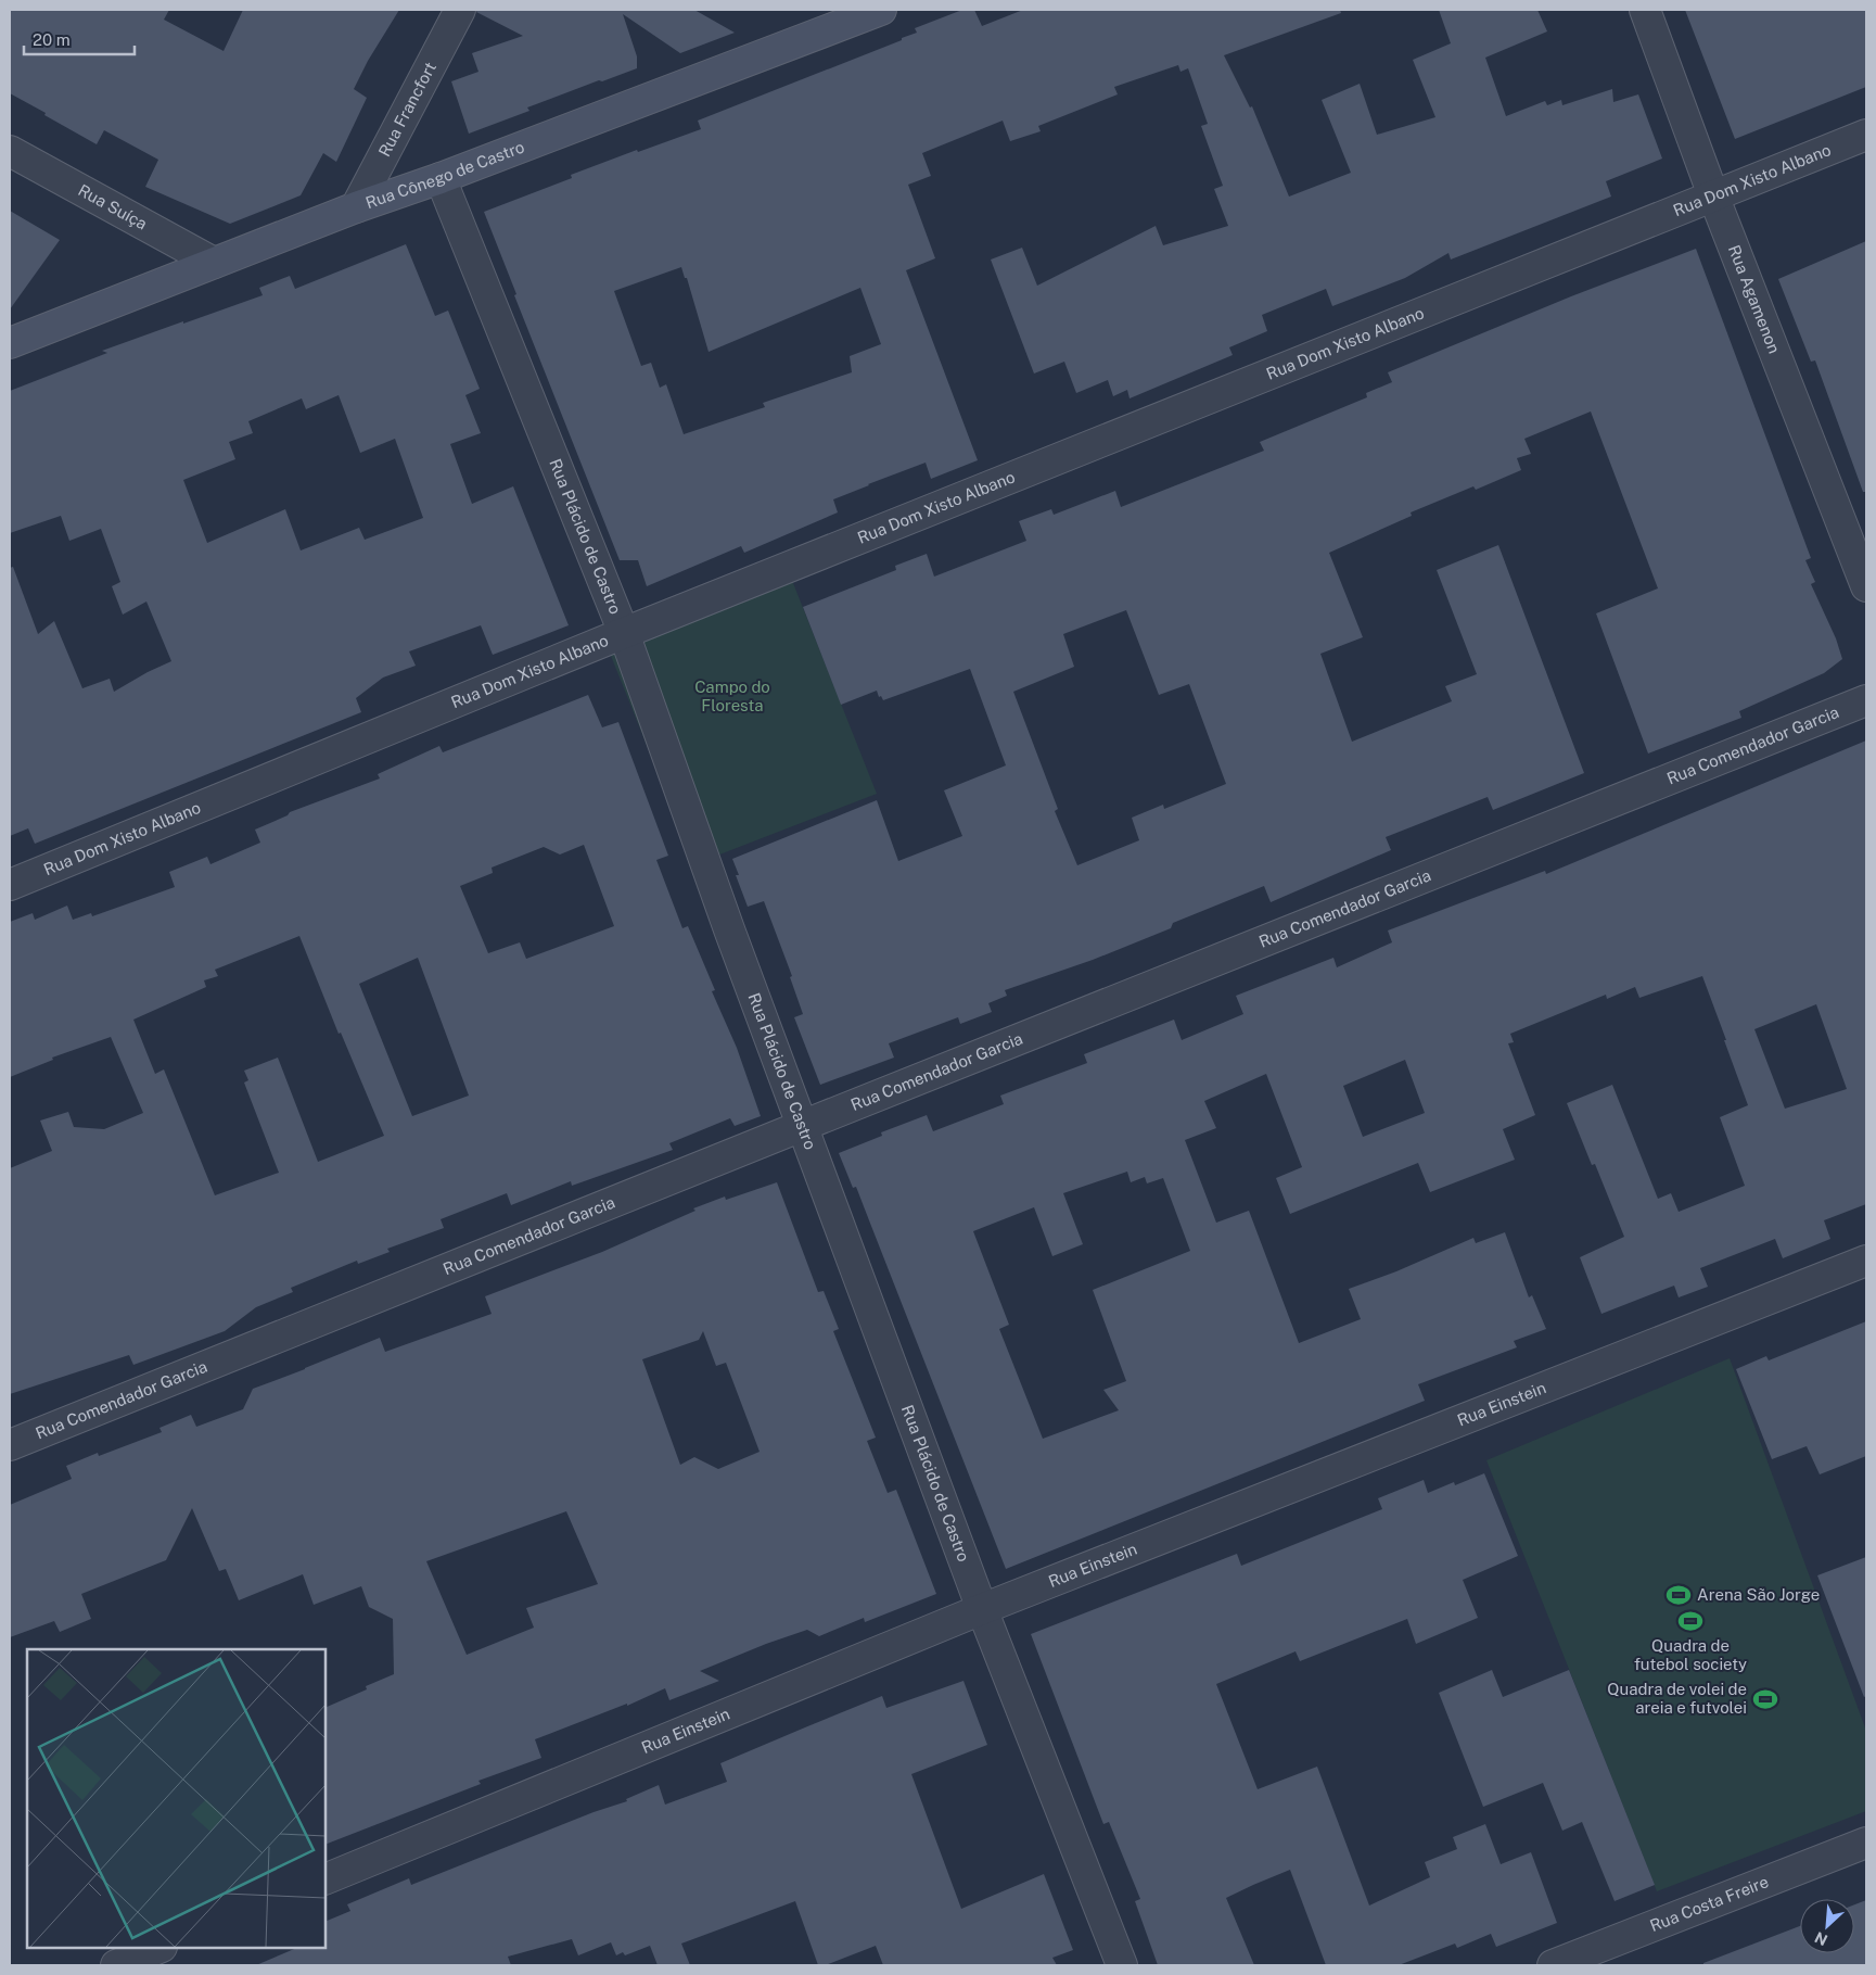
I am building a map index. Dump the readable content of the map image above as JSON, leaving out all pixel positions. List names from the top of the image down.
{
  "streets": {
    "main road": ["Rua Cônego de Castro"],
    "street": [
      "Rua Francfort",
      "Rua Dom Xisto Albano",
      "Rua Suíça",
      "Rua Agamenon",
      "Rua Plácido de Castro",
      "Rua Comendador Garcia",
      "Rua Einstein",
      "Rua Costa Freire"
    ]
  },
  "crossings": [
    ["Rua Francfort", "Rua Cônego de Castro"],
    ["Rua Cônego de Castro", "Rua Suíça"],
    ["Rua Cônego de Castro", "Rua Plácido de Castro"],
    ["Rua Dom Xisto Albano", "Rua Agamenon"],
    ["Rua Dom Xisto Albano", "Rua Plácido de Castro"],
    ["Rua Plácido de Castro", "Rua Comendador Garcia"],
    ["Rua Plácido de Castro", "Rua Einstein"]
  ],
  "parks": ["Campo do Floresta"],
  "places": {
    "sports": ["Arena São Jorge", "Quadra de futebol society", "Quadra de volei de areia e futvolei"]
  },
  "scale_bar": "20 m",
  "north": "bottom left"
}
